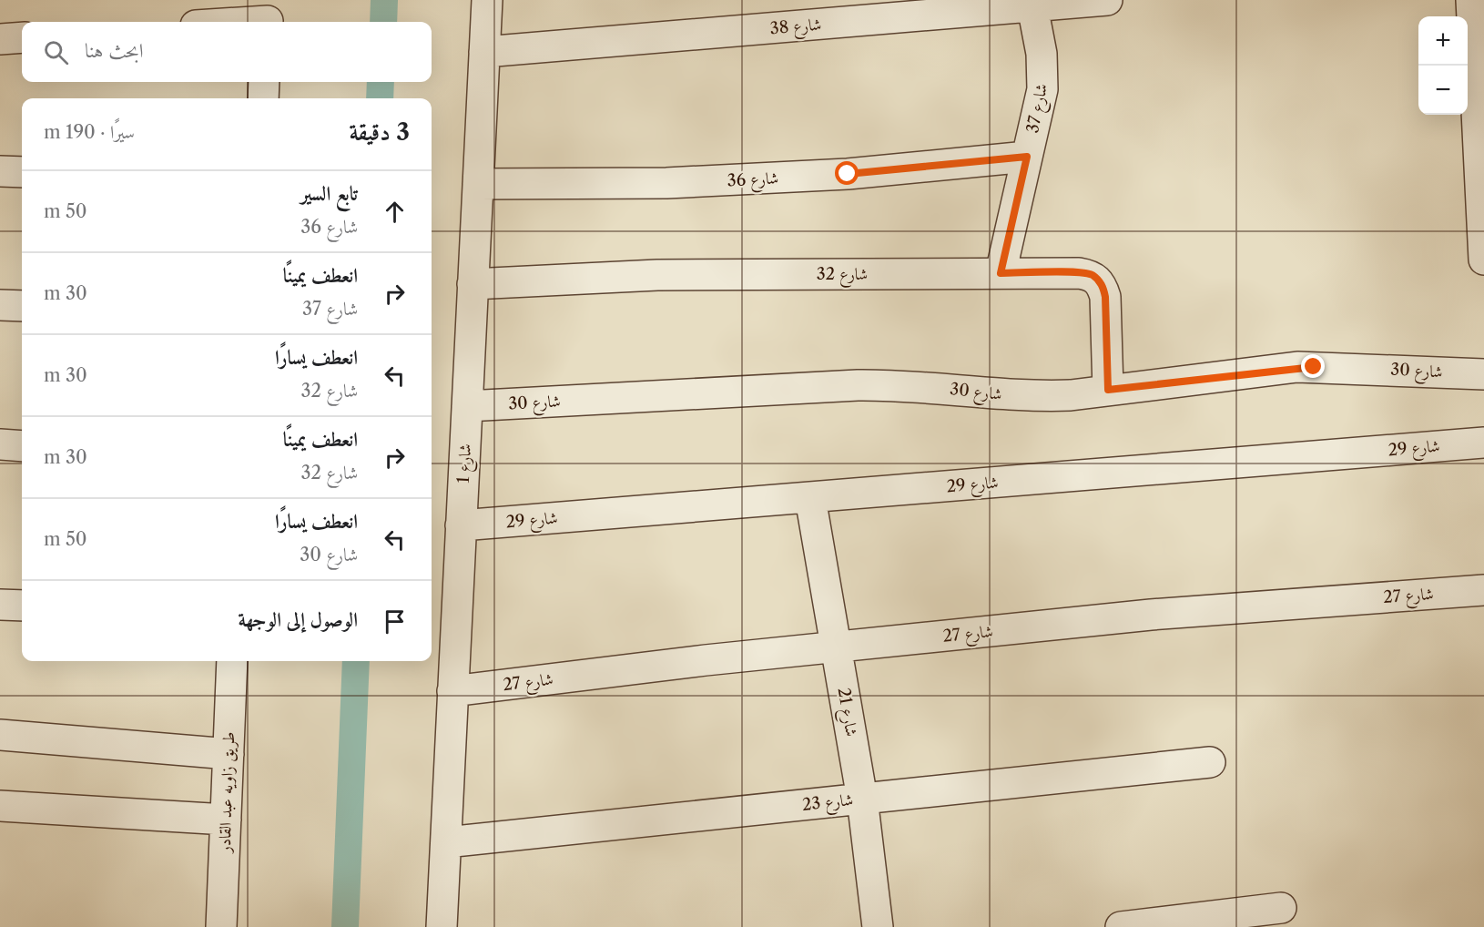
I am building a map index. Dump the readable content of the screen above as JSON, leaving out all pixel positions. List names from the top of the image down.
{
  "streets": {
    "street": [
      "شارع 38",
      "شارع 37",
      "شارع 36",
      "شارع 32",
      "شارع 30",
      "شارع 29",
      "شارع 1",
      "شارع 27",
      "شارع 21",
      "طريق زاويه عبد القادر",
      "شارع 23"
    ]
  },
  "crossings": [
    ["شارع 38", "شارع 37"],
    ["شارع 38", "شارع 1"],
    ["شارع 37", "شارع 36"],
    ["شارع 37", "شارع 32"],
    ["شارع 36", "شارع 1"],
    ["شارع 32", "شارع 30"],
    ["شارع 32", "شارع 1"],
    ["شارع 30", "شارع 1"],
    ["شارع 29", "شارع 1"],
    ["شارع 29", "شارع 21"],
    ["شارع 1", "شارع 27"],
    ["شارع 1", "شارع 23"],
    ["شارع 27", "شارع 21"],
    ["شارع 21", "شارع 23"]
  ],
  "page": {
    "map_buttons": ["+", "−"],
    "search": "ابحث هنا",
    "heading": ["3 دقيقة", "سيرًا · 190 m"],
    "list": [
      ["تابع السير", "شارع 36", "50 m"],
      ["انعطف يمينًا", "شارع 37", "30 m"],
      ["انعطف يسارًا", "شارع 32", "30 m"],
      ["انعطف يمينًا", "شارع 32", "30 m"],
      ["انعطف يسارًا", "شارع 30", "50 m"],
      "الوصول إلى الوجهة"
    ]
  }
}
